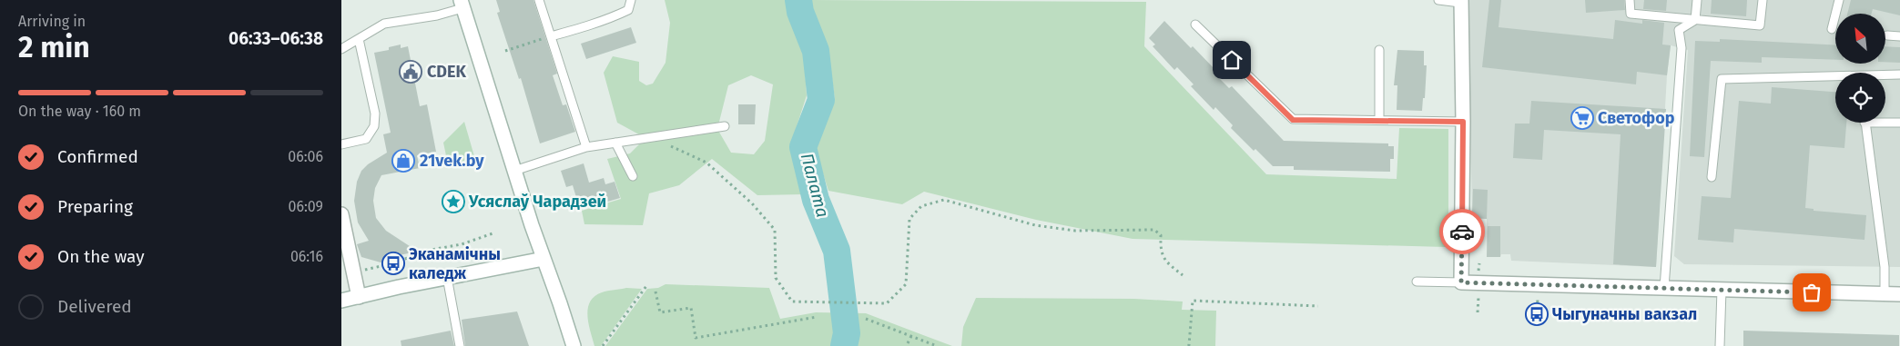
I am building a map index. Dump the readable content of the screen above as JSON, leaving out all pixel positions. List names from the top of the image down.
{
  "water": ["Палата"],
  "places": {
    "public building": ["CDEK"],
    "supermarket": ["Светофор"],
    "shop": ["21vek.by"],
    "place": ["Усяслаў Чарадзей"],
    "bus stop": ["Эканамічны каледж", "Чыгуначны вакзал"]
  },
  "north": "top left",
  "page": {
    "heading": ["2 min", "Arriving in", "06:33–06:38"],
    "bar": "On the way · 160 m",
    "list": [
      ["Confirmed", "06:06"],
      ["Preparing", "06:09"],
      ["On the way", "06:16"],
      "Delivered"
    ]
  }
}
